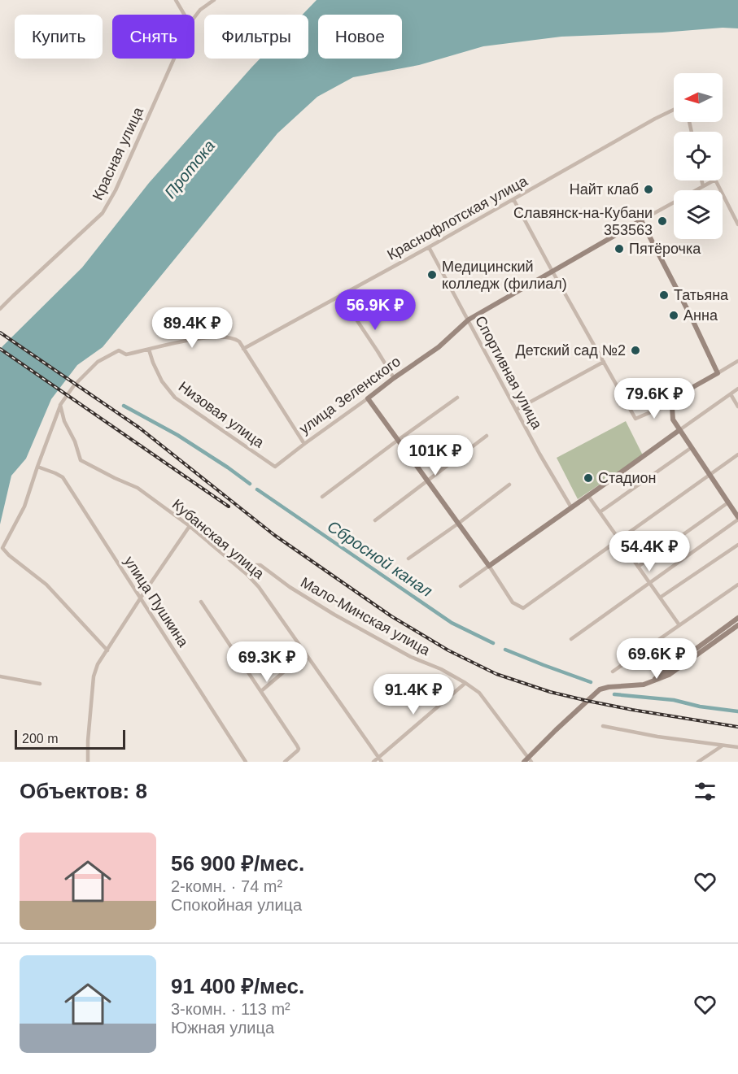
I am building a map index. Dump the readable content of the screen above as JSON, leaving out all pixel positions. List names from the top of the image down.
{
  "streets": {
    "street": [
      "Красная улица",
      "Краснофлотская улица",
      "Спортивная улица",
      "улица Зеленского",
      "Низовая улица",
      "Кубанская улица",
      "улица Пушкина",
      "Мало-Минская улица"
    ]
  },
  "crossings": [
    ["Краснофлотская улица", "Спортивная улица"],
    ["Спортивная улица", "улица Зеленского"],
    ["улица Зеленского", "Низовая улица"],
    ["Кубанская улица", "Мало-Минская улица"]
  ],
  "water": ["Протока", "Сбросной канал"],
  "places": [
    "Найт клаб",
    "Славянск-на-Кубани 353563",
    "Пятёрочка",
    "Медицинский колледж (филиал)",
    "Татьяна",
    "Анна",
    "Детский сад №2",
    "Стадион"
  ],
  "scale_bar": "200 m",
  "north": "left",
  "page": {
    "chip": [
      "Купить",
      "Снять",
      "Фильтры",
      "Новое"
    ],
    "price": [
      "56.9K ₽",
      "89.4K ₽",
      "79.6K ₽",
      "101K ₽",
      "54.4K ₽",
      "69.6K ₽",
      "69.3K ₽",
      "91.4K ₽"
    ],
    "scale": "200 m",
    "heading": "Объектов: 8",
    "list": [
      {
        "name": "56 900 ₽/мес.",
        "note": "2-комн. · 74 m² · Спокойная улица"
      },
      {
        "name": "91 400 ₽/мес.",
        "note": "3-комн. · 113 m² · Южная улица"
      }
    ]
  }
}
